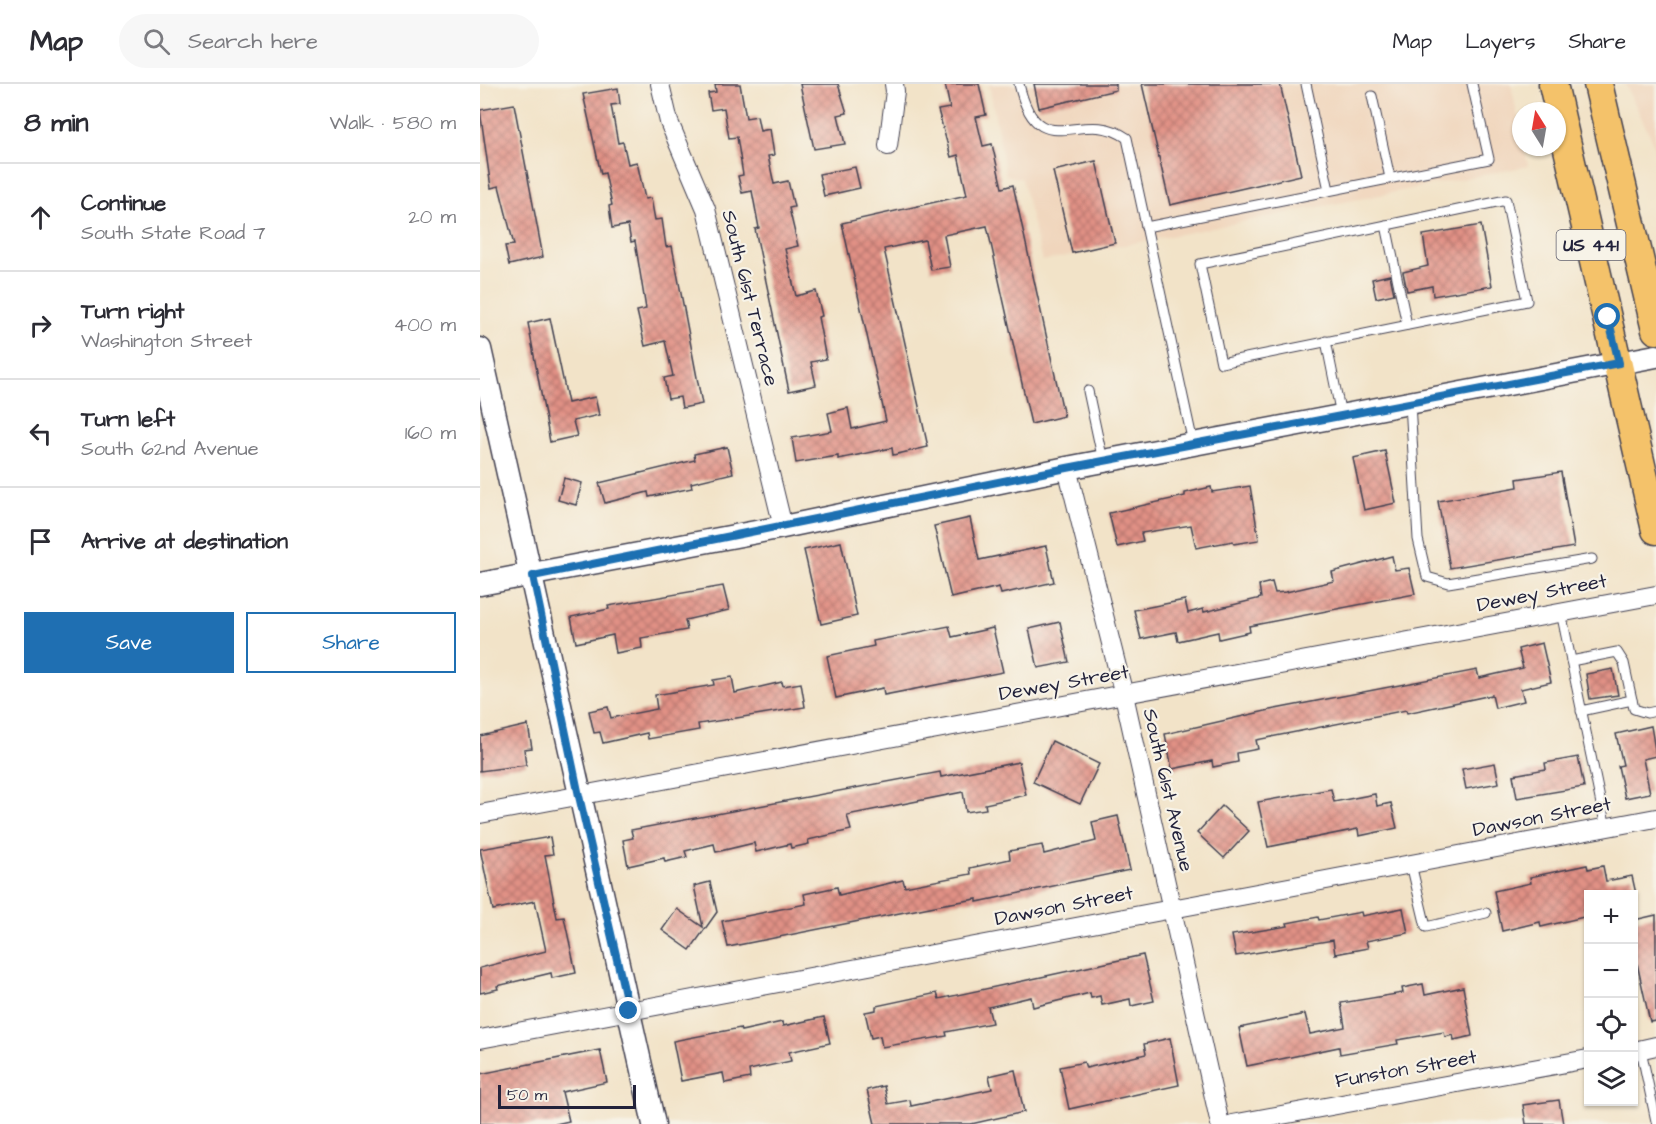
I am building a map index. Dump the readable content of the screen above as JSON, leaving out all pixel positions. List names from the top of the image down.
{
  "streets": {
    "main road": ["US 441"],
    "street": [
      "South 61st Terrace",
      "Dewey Street",
      "South 61st Avenue",
      "Dawson Street",
      "Funston Street"
    ]
  },
  "crossings": [
    ["Dewey Street", "South 61st Avenue"],
    ["South 61st Avenue", "Dawson Street"]
  ],
  "scale_bar": "50 m",
  "north": "top",
  "page": {
    "header": "Map",
    "search": "Search here",
    "nav": ["Map", "Layers", "Share"],
    "heading": ["8 min", "Walk · 580 m"],
    "list": [
      ["Continue", "South State Road 7", "20 m"],
      ["Turn right", "Washington Street", "400 m"],
      ["Turn left", "South 62nd Avenue", "160 m"],
      "Arrive at destination"
    ],
    "buttons": ["Save", "Share"],
    "map_buttons": ["+", "−"],
    "scale": "50 m"
  }
}
